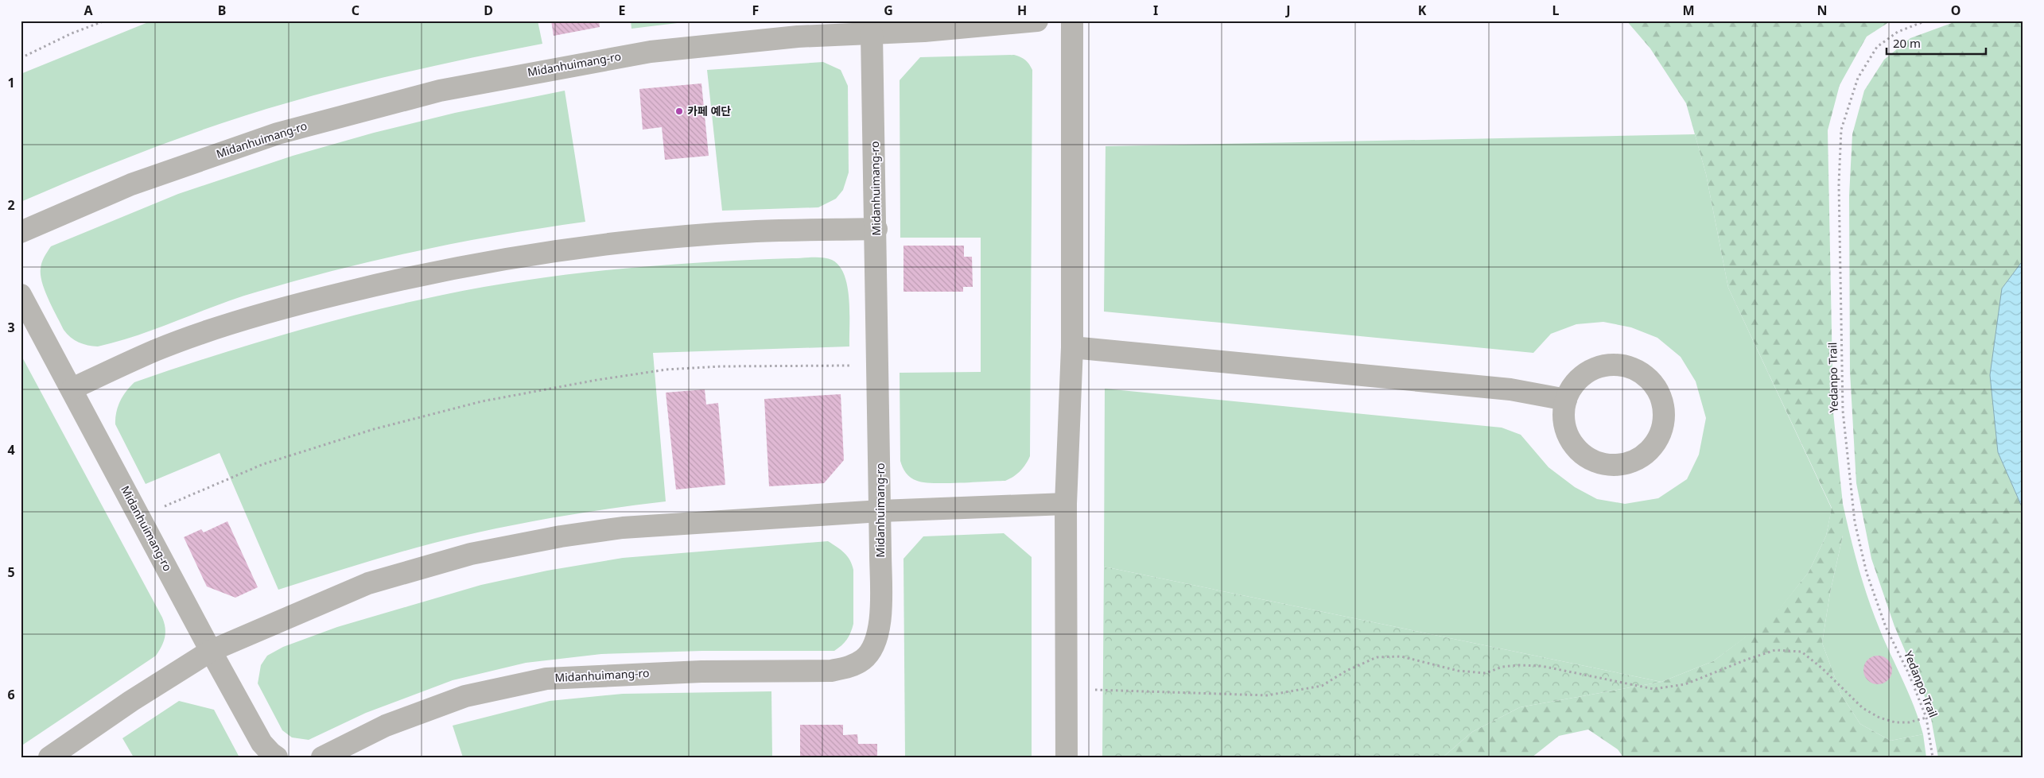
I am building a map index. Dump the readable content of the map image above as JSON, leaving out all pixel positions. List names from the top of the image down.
{
  "streets": {
    "street": ["Midanhuimang-ro"],
    "path": ["Yedanpo Trail"]
  },
  "places": ["카페 예단"],
  "scale_bar": "20 m",
  "grid": {
    "columns": [
      "A",
      "B",
      "C",
      "D",
      "E",
      "F",
      "G",
      "H",
      "I",
      "J",
      "K",
      "L",
      "M",
      "N",
      "O"
    ],
    "rows": [
      "1",
      "2",
      "3",
      "4",
      "5",
      "6"
    ]
  }
}
